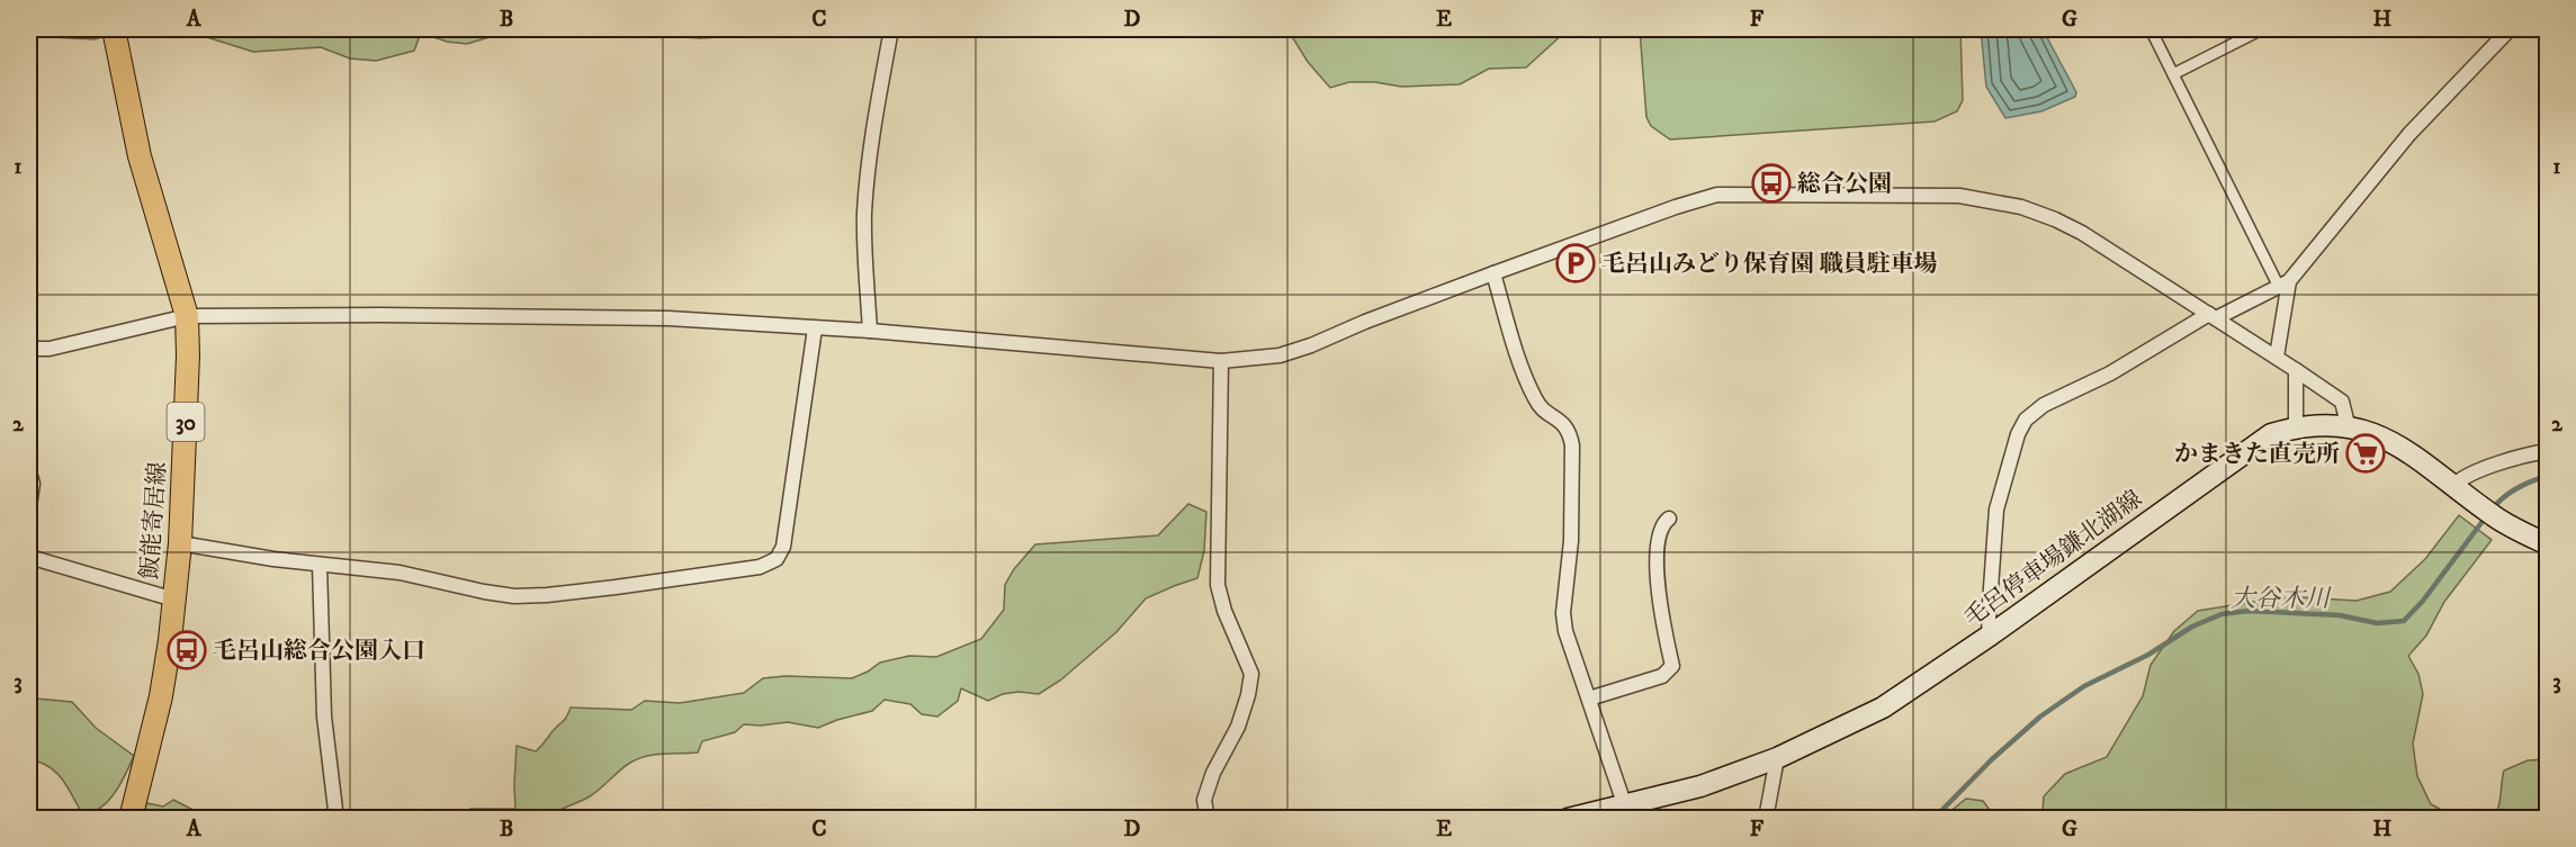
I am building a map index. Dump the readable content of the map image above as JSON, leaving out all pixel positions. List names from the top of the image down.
{
  "streets": {
    "main road": ["30", "飯能寄居線", "毛呂停車場鎌北湖線"]
  },
  "water": ["大谷木川"],
  "places": {
    "bus stop": ["総合公園", "毛呂山総合公園入口"],
    "parking": ["毛呂山みどり保育園 職員駐車場"],
    "supermarket": ["かまきた直売所"]
  },
  "grid": {
    "columns": [
      "A",
      "B",
      "C",
      "D",
      "E",
      "F",
      "G",
      "H"
    ],
    "rows": ["1", "2", "3"]
  }
}
